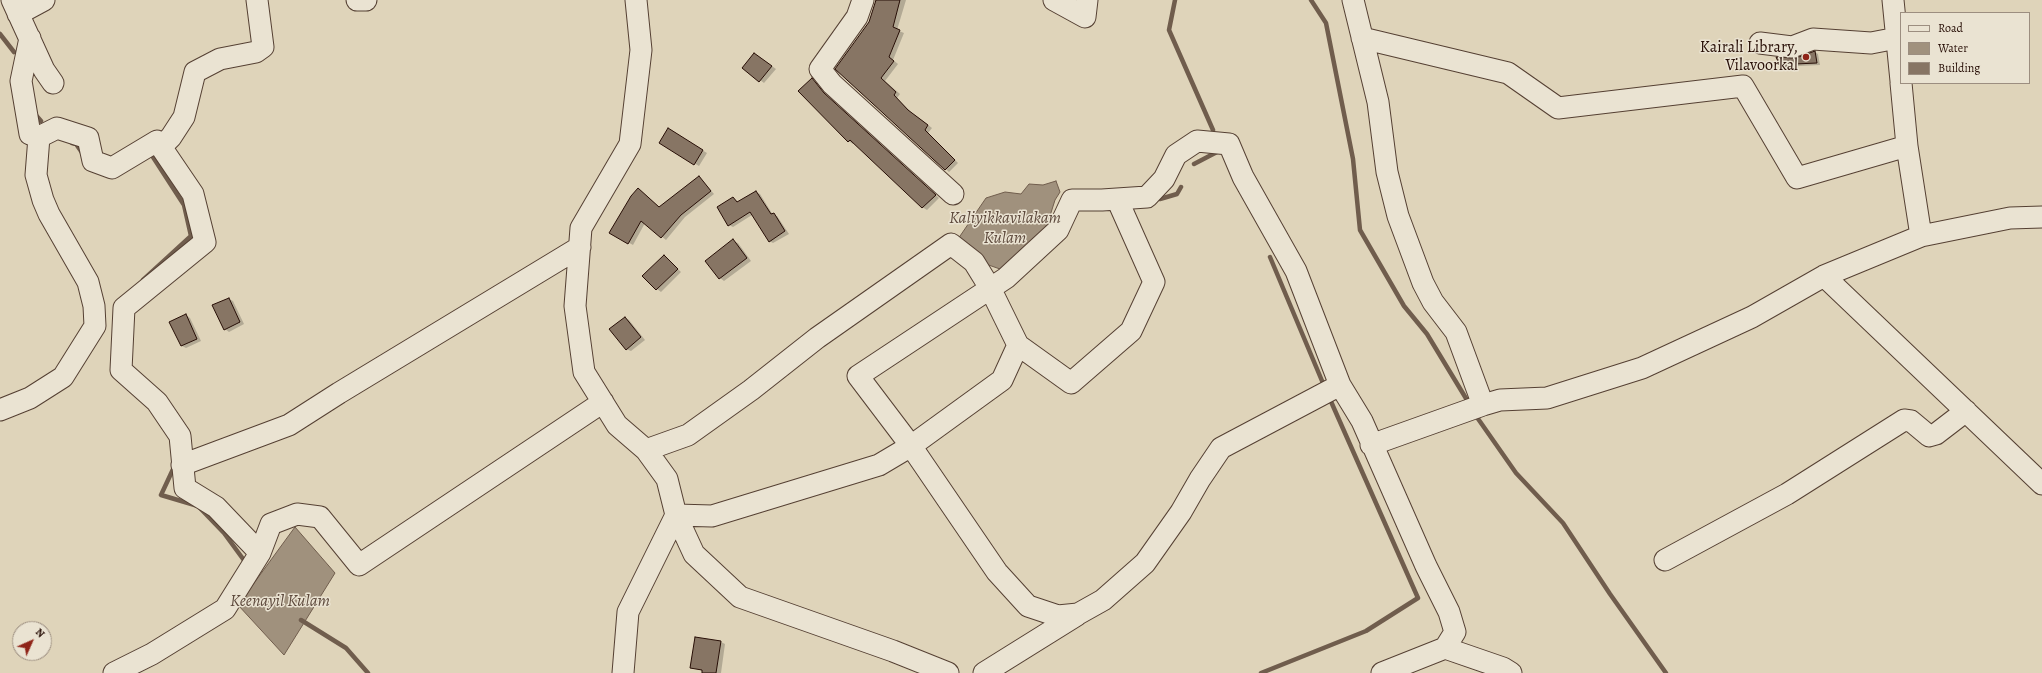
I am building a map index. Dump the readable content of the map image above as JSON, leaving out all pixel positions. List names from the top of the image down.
{
  "water": ["Kaliyikkavilakam Kulam", "Keenayil Kulam"],
  "places": ["Kairali Library, Vilavoorkal"],
  "legend": ["Road", "Water", "Building"],
  "north": "top right"
}
